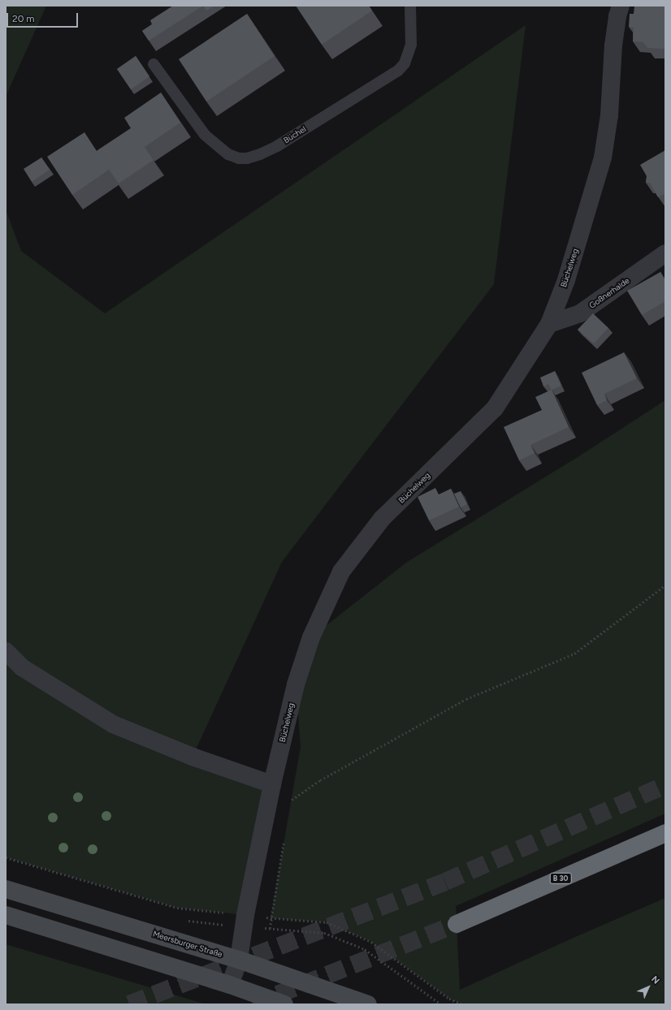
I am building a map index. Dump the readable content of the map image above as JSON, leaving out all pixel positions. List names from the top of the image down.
{
  "streets": {
    "highway": ["B 30"],
    "street": ["Büchelweg", "Goßnerhalde", "Meersburger Straße"],
    "lane": ["Büchel"]
  },
  "crossings": [
    ["Büchelweg", "Goßnerhalde"],
    ["Büchelweg", "Meersburger Straße"]
  ],
  "scale_bar": "20 m",
  "north": "top right"
}
